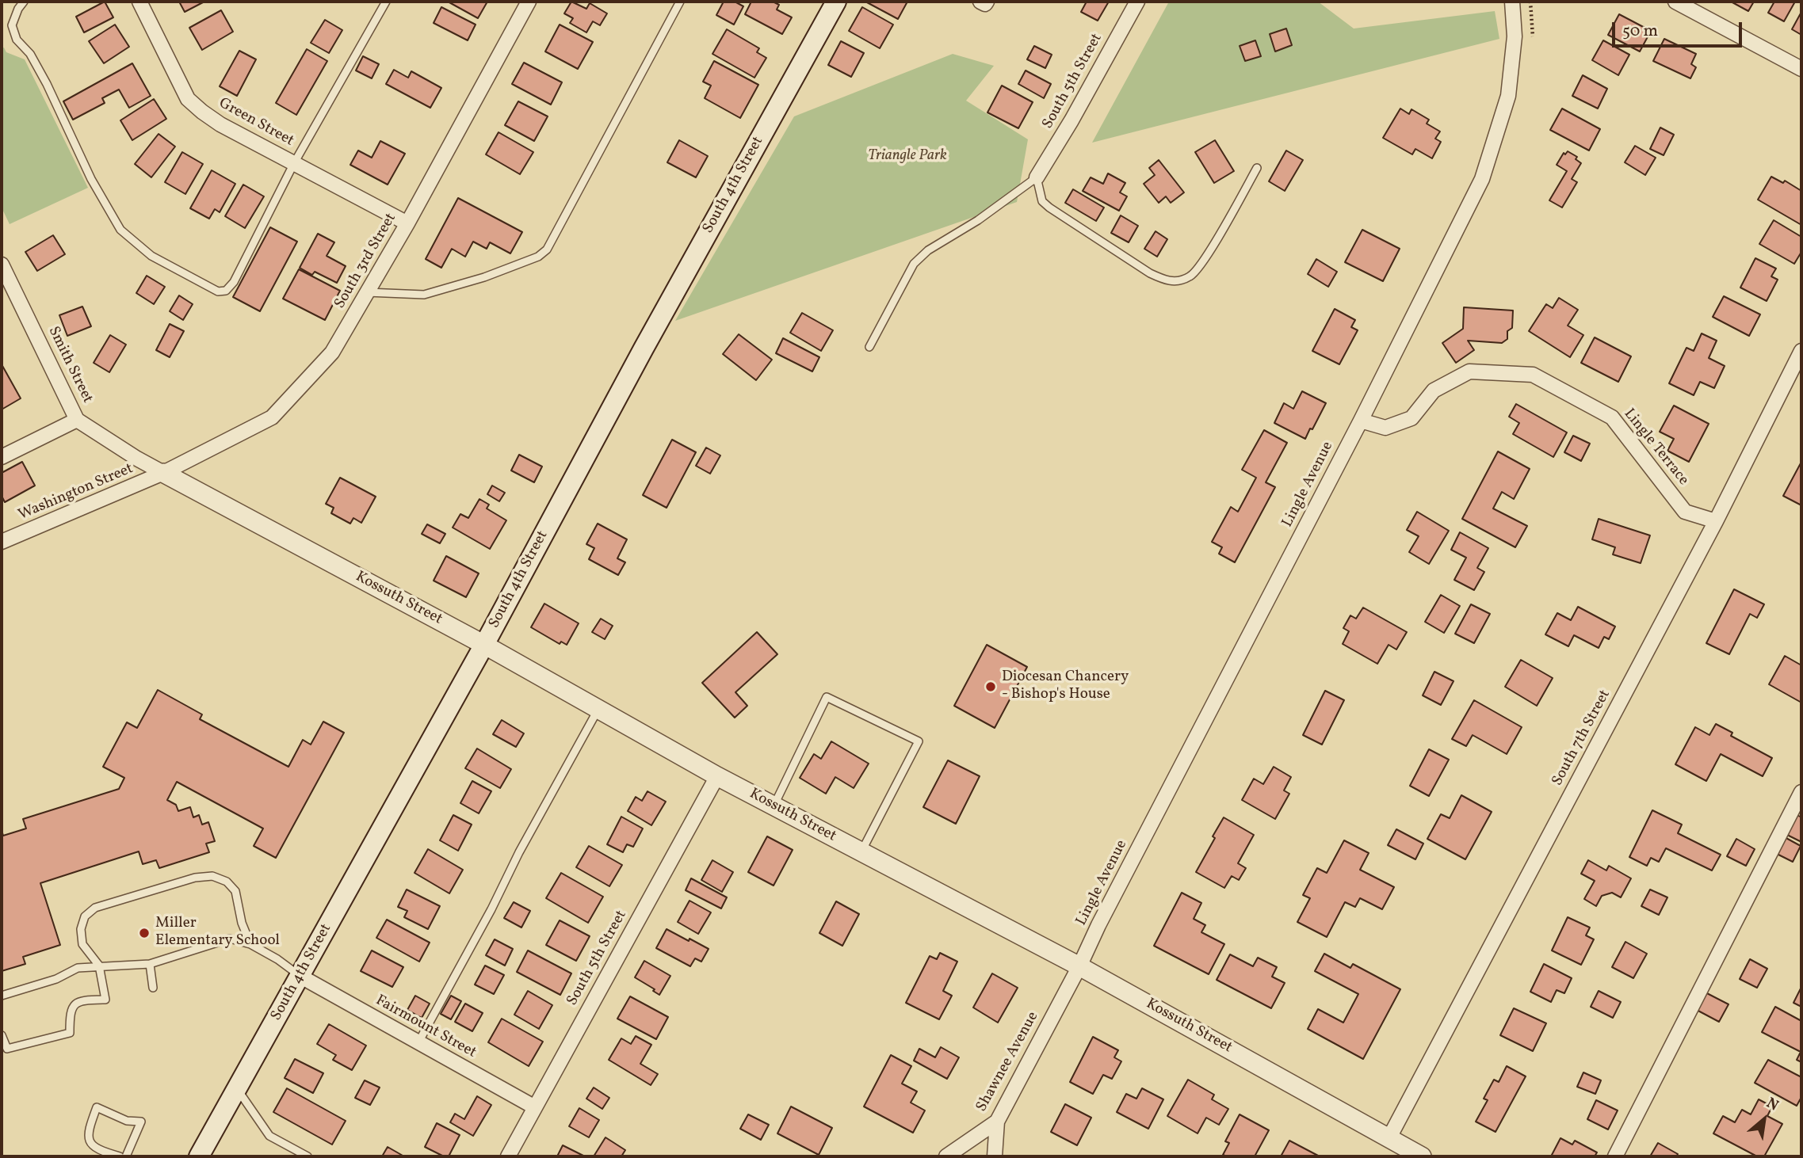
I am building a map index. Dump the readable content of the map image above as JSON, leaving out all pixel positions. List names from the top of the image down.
{
  "streets": {
    "main road": ["South 4th Street"],
    "street": [
      "South 5th Street",
      "Green Street",
      "South 3rd Street",
      "Smith Street",
      "Lingle Terrace",
      "Lingle Avenue",
      "Washington Street",
      "Kossuth Street",
      "South 7th Street",
      "Fairmount Street",
      "Shawnee Avenue"
    ]
  },
  "crossings": [
    ["South 5th Street", "Kossuth Street"],
    ["South 5th Street", "Fairmount Street"],
    ["Green Street", "South 3rd Street"],
    ["South 4th Street", "Kossuth Street"],
    ["South 4th Street", "Fairmount Street"],
    ["South 3rd Street", "Smith Street"],
    ["South 3rd Street", "Washington Street"],
    ["South 3rd Street", "Kossuth Street"],
    ["Smith Street", "Washington Street"],
    ["Smith Street", "Kossuth Street"],
    ["Lingle Terrace", "Lingle Avenue"],
    ["Lingle Terrace", "South 7th Street"],
    ["Lingle Avenue", "Kossuth Street"],
    ["Lingle Avenue", "Shawnee Avenue"],
    ["Washington Street", "Kossuth Street"],
    ["Kossuth Street", "South 7th Street"],
    ["Kossuth Street", "Shawnee Avenue"]
  ],
  "parks": ["Triangle Park"],
  "places": ["Diocesan Chancery - Bishop's House", "Miller Elementary School"],
  "scale_bar": "50 m",
  "north": "top right"
}
